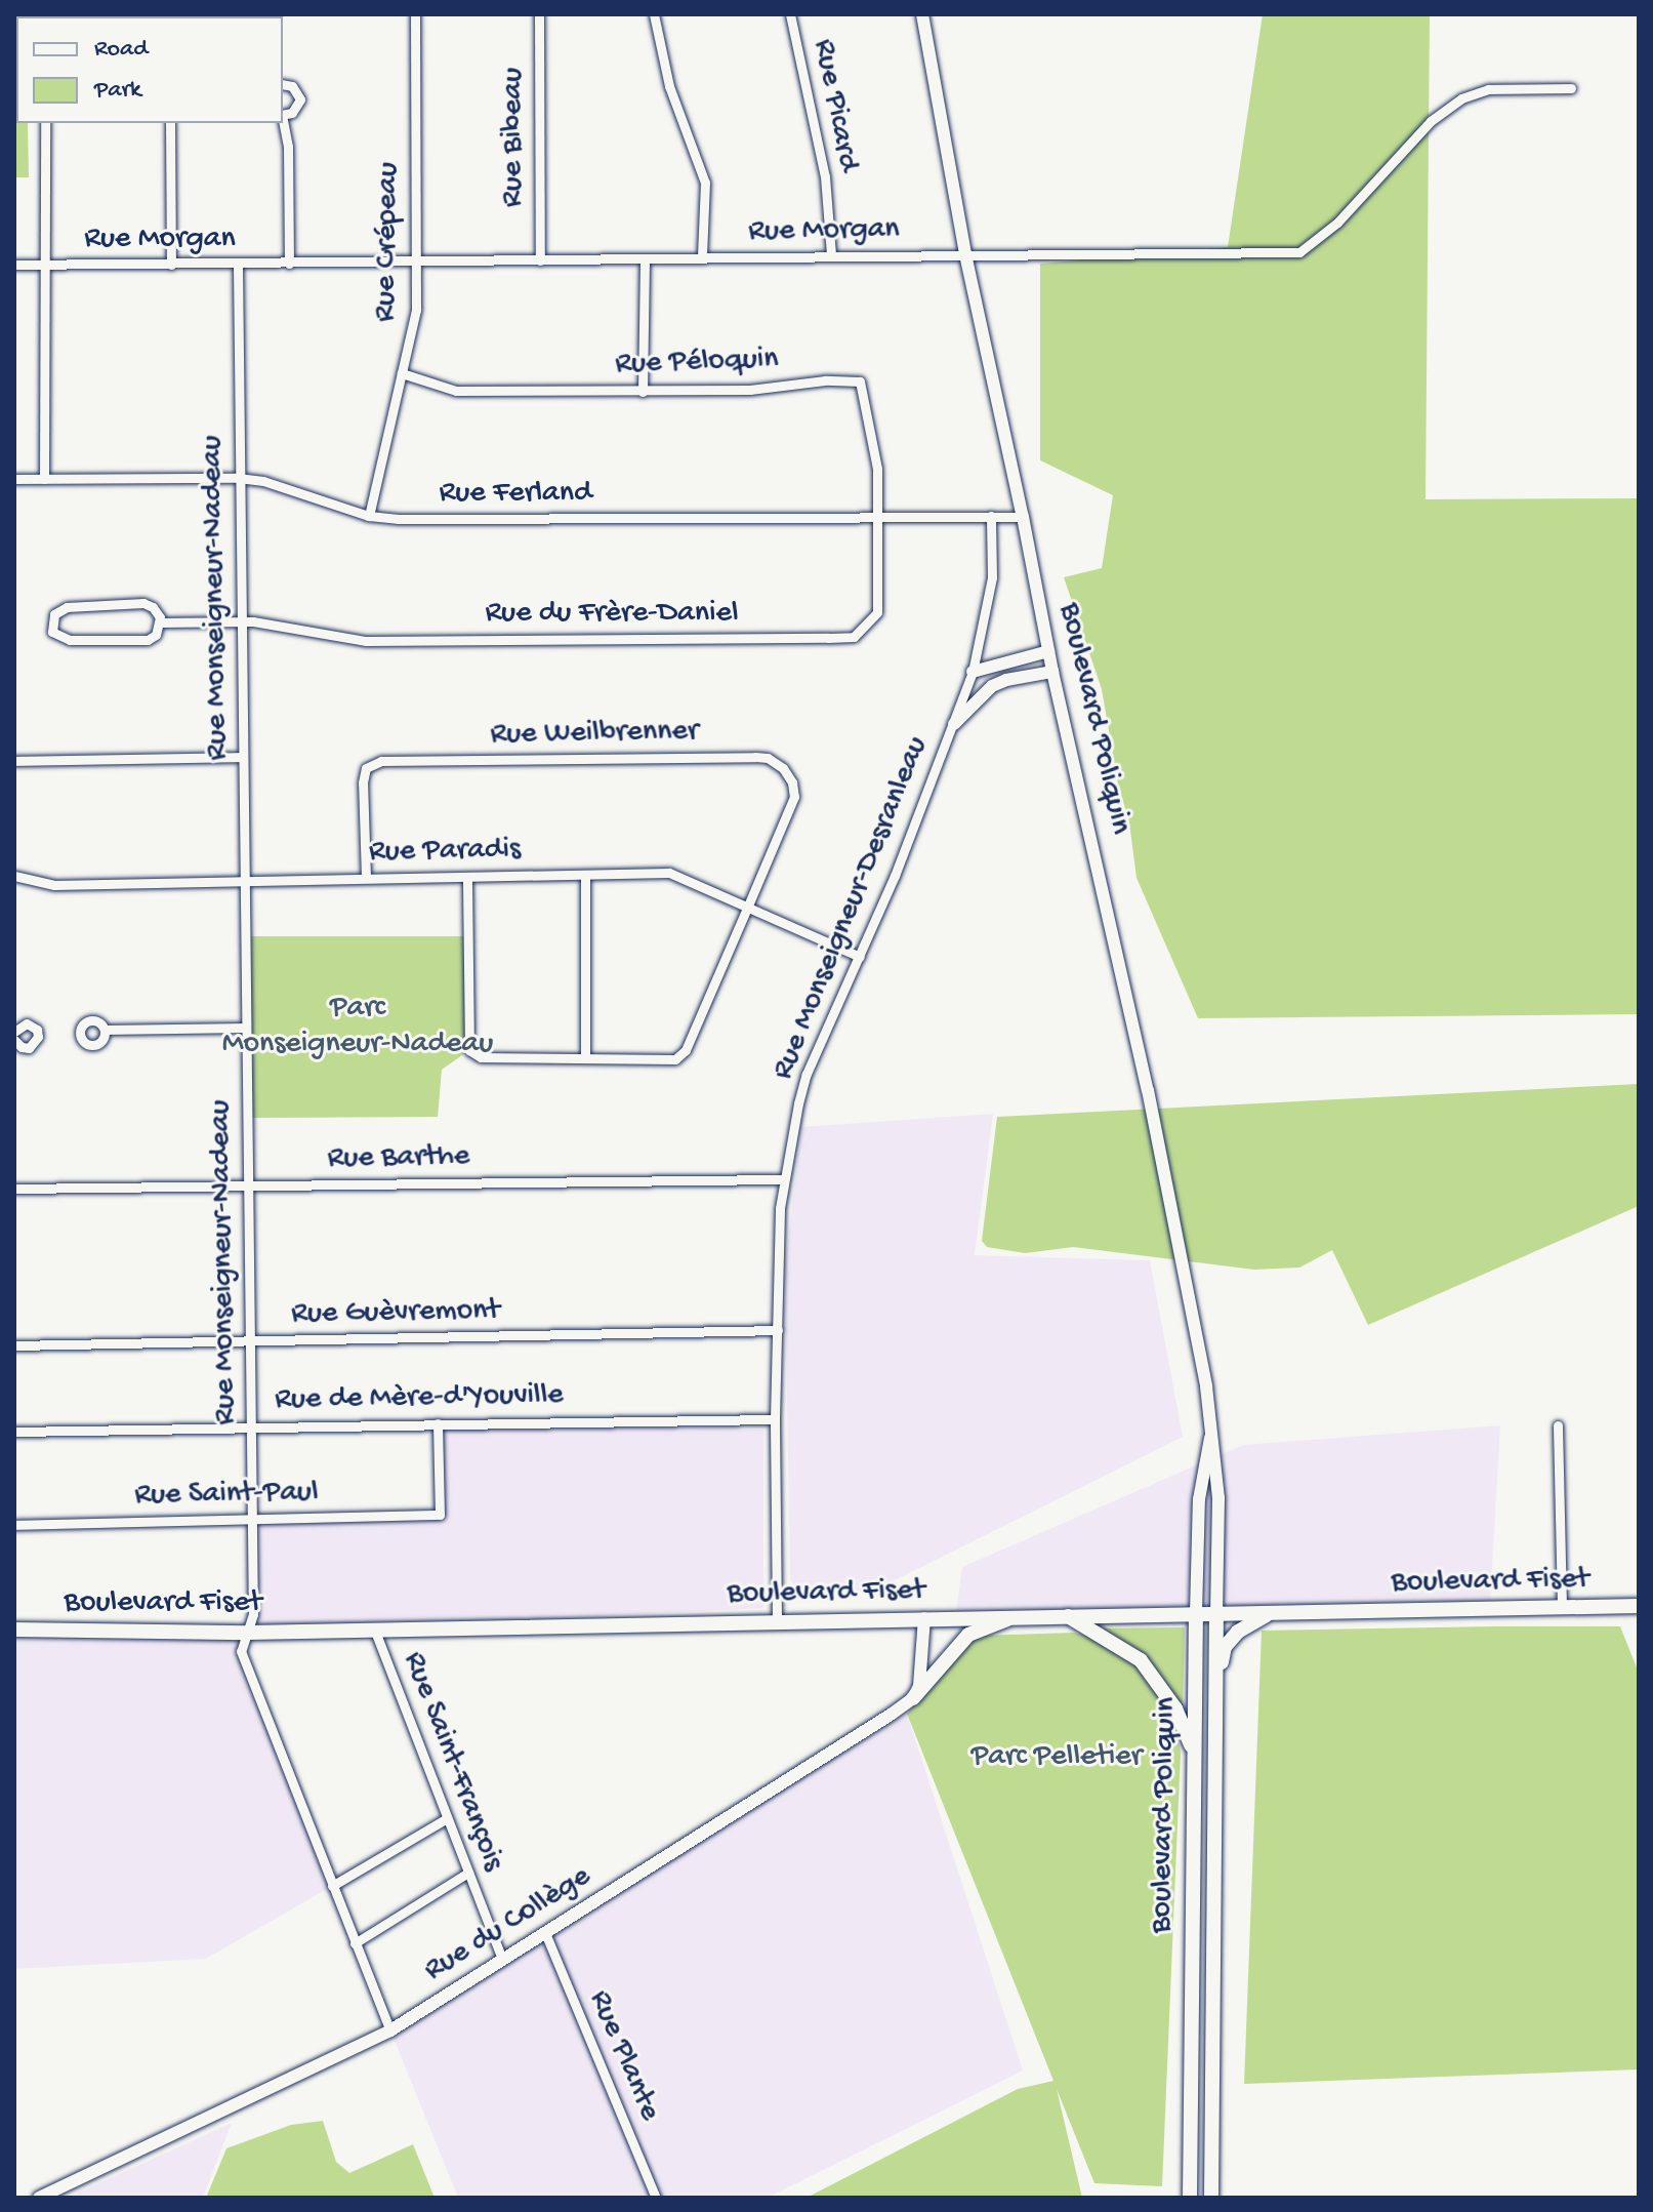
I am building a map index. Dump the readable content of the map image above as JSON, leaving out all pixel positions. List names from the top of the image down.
{
  "streets": {
    "main road": ["Boulevard Poliquin", "Boulevard Fiset"],
    "street": [
      "Rue Picard",
      "Rue Bibeau",
      "Rue Morgan",
      "Rue Crépeau",
      "Rue Péloquin",
      "Rue Ferland",
      "Rue Monseigneur-Nadeau",
      "Rue du Frère-Daniel",
      "Rue Weilbrenner",
      "Rue Paradis",
      "Rue Monseigneur-Desranleau",
      "Rue Barthe",
      "Rue Guèvremont",
      "Rue de Mère-d'Youville",
      "Rue Saint-Paul",
      "Rue Saint-François",
      "Rue du Collège",
      "Rue Plante"
    ]
  },
  "crossings": [
    ["Rue Picard", "Rue Morgan"],
    ["Rue Bibeau", "Rue Morgan"],
    ["Rue Morgan", "Rue Crépeau"],
    ["Rue Morgan", "Rue Monseigneur-Nadeau"],
    ["Rue Morgan", "Boulevard Poliquin"],
    ["Rue Crépeau", "Rue Péloquin"],
    ["Rue Crépeau", "Rue Ferland"],
    ["Rue Péloquin", "Rue Ferland"],
    ["Rue Péloquin", "Rue du Frère-Daniel"],
    ["Rue Ferland", "Rue Monseigneur-Nadeau"],
    ["Rue Ferland", "Rue du Frère-Daniel"],
    ["Rue Ferland", "Boulevard Poliquin"],
    ["Rue Ferland", "Rue Monseigneur-Desranleau"],
    ["Rue Monseigneur-Nadeau", "Rue du Frère-Daniel"],
    ["Rue Monseigneur-Nadeau", "Rue Paradis"],
    ["Rue Monseigneur-Nadeau", "Rue Barthe"],
    ["Rue Monseigneur-Nadeau", "Rue Guèvremont"],
    ["Rue Monseigneur-Nadeau", "Rue de Mère-d'Youville"],
    ["Rue Monseigneur-Nadeau", "Rue Saint-Paul"],
    ["Rue Monseigneur-Nadeau", "Boulevard Fiset"],
    ["Rue Monseigneur-Nadeau", "Rue du Collège"],
    ["Boulevard Poliquin", "Boulevard Fiset"],
    ["Rue Weilbrenner", "Rue Paradis"],
    ["Rue Paradis", "Rue Monseigneur-Desranleau"],
    ["Rue Monseigneur-Desranleau", "Rue Barthe"],
    ["Rue Monseigneur-Desranleau", "Rue Guèvremont"],
    ["Rue Monseigneur-Desranleau", "Rue de Mère-d'Youville"],
    ["Rue Monseigneur-Desranleau", "Boulevard Fiset"],
    ["Rue de Mère-d'Youville", "Rue Saint-Paul"],
    ["Boulevard Fiset", "Rue Saint-François"],
    ["Rue Saint-François", "Rue du Collège"],
    ["Rue du Collège", "Rue Plante"]
  ],
  "parks": ["Parc Monseigneur-Nadeau", "Parc Pelletier"],
  "legend": ["Road", "Park"]
}
